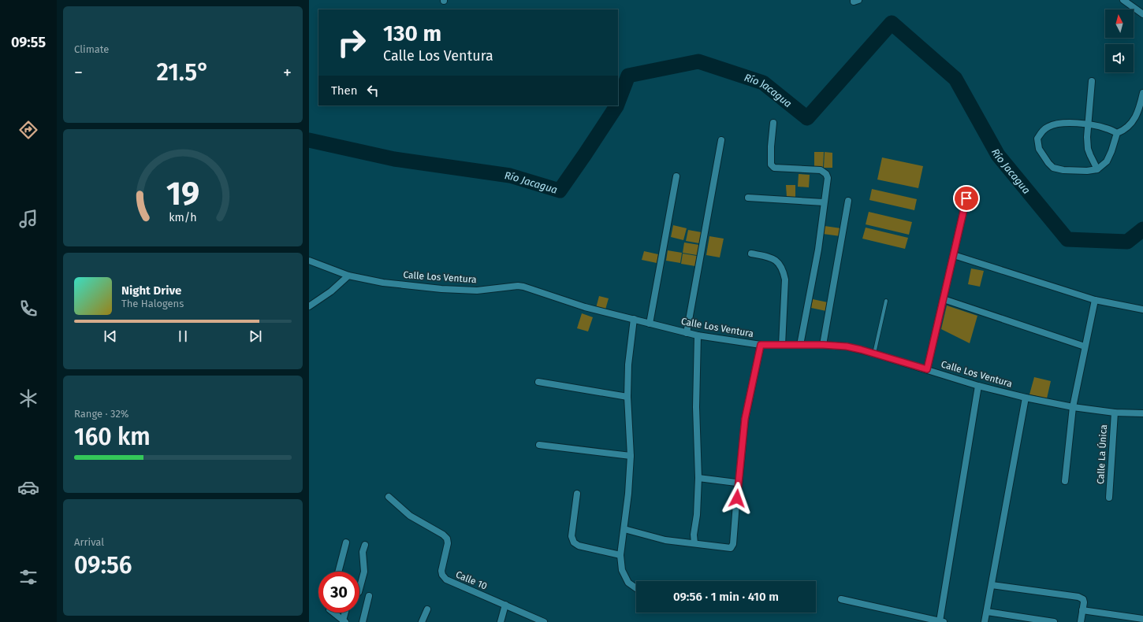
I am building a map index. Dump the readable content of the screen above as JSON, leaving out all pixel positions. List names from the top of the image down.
{
  "streets": {
    "street": ["Calle Los Ventura", "Calle La Única", "Calle 10"]
  },
  "crossings": [
    ["Calle Los Ventura", "Calle La Única"]
  ],
  "water": ["Río Jacagua"],
  "north": "top",
  "page": {
    "tabs": "09:55",
    "tile": [
      "Climate",
      ["Range · 32%", "160 km"],
      ["Arrival", "09:56"]
    ],
    "turn": ["130 m", "Calle Los Ventura"],
    "heat": ["−", "21.5°", "+"],
    "then": "Then",
    "song": ["Night Drive", "The Halogens"],
    "limit": "30",
    "trip": "09:56 · 1 min · 410 m",
    "gauge": ["19", "km/h"]
  }
}
